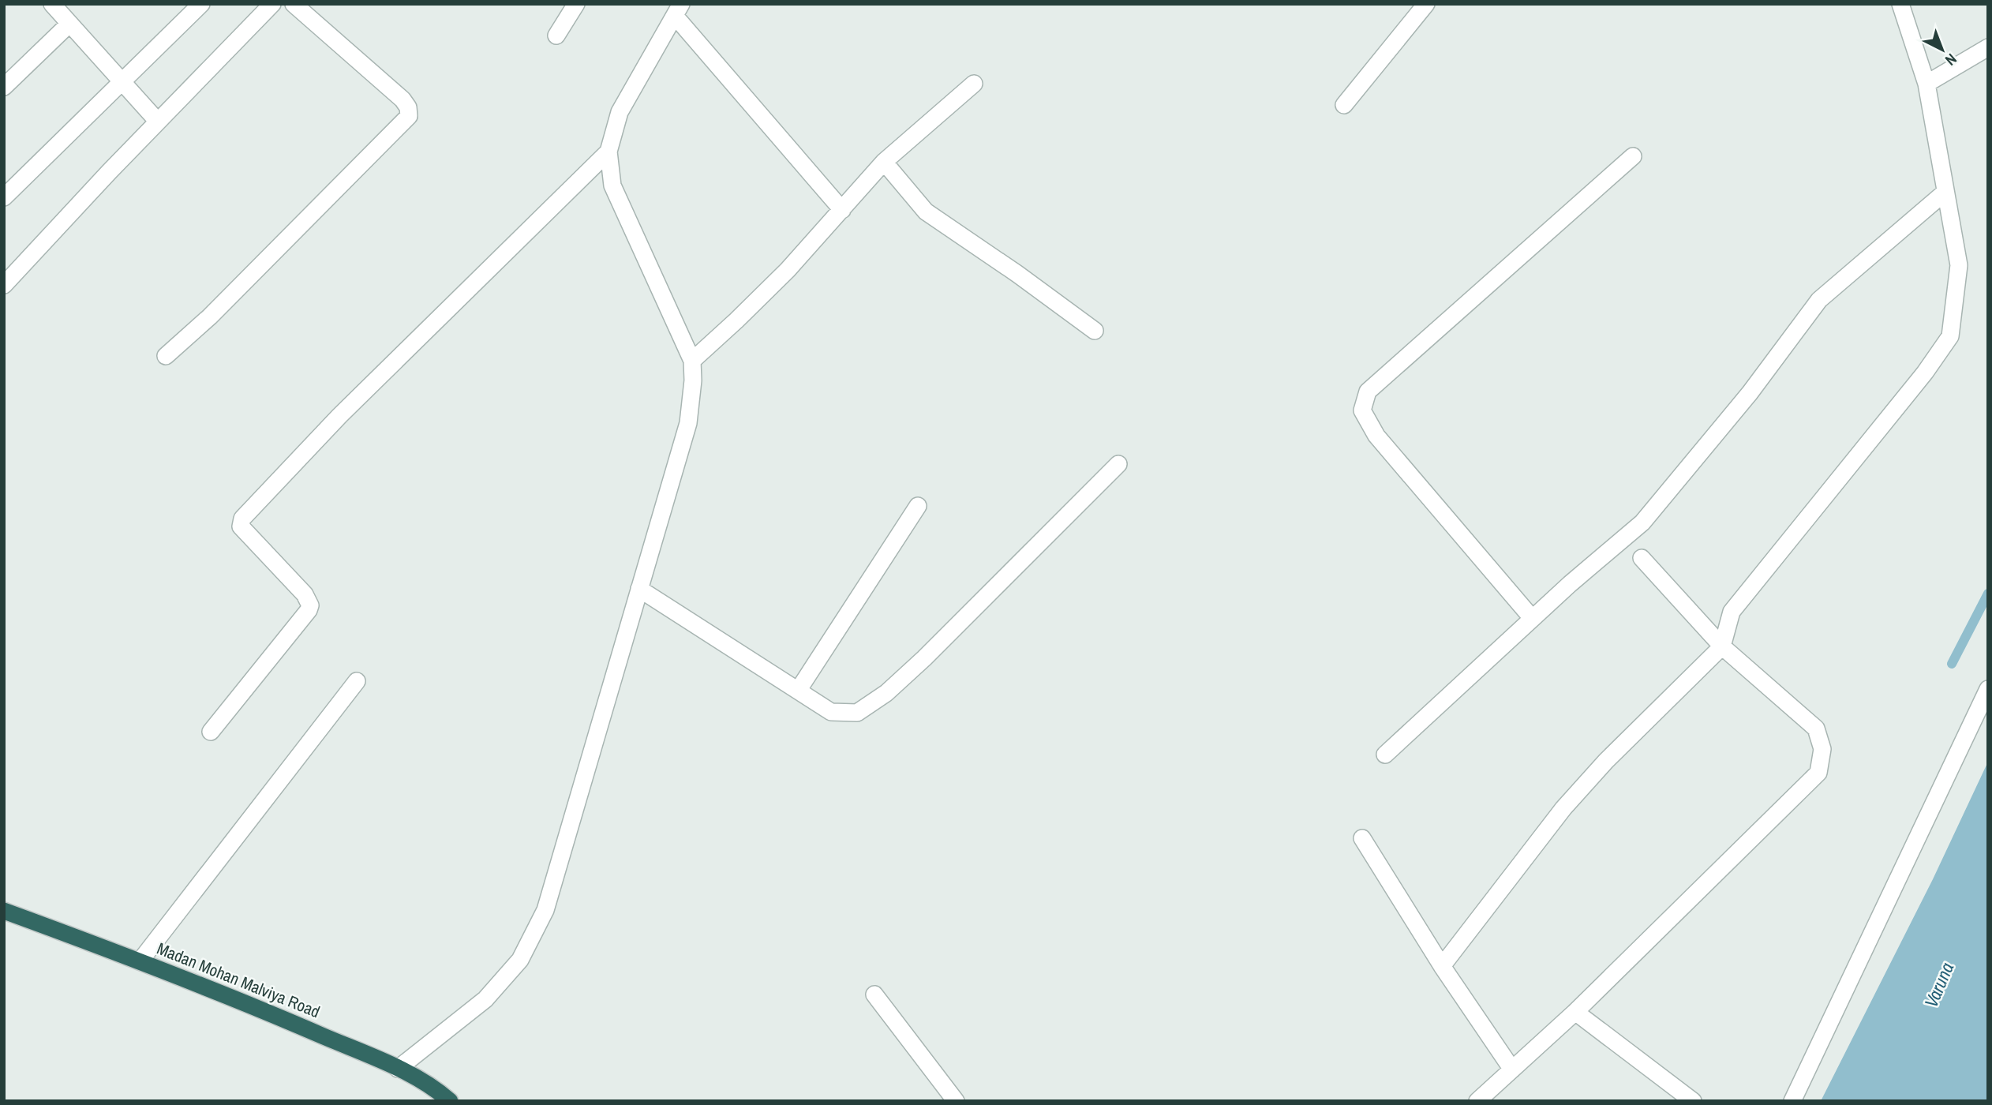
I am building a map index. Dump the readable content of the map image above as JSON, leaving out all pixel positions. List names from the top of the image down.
{
  "streets": {
    "highway": ["Madan Mohan Malviya Road"]
  },
  "water": ["Varuna"],
  "north": "bottom right"
}
